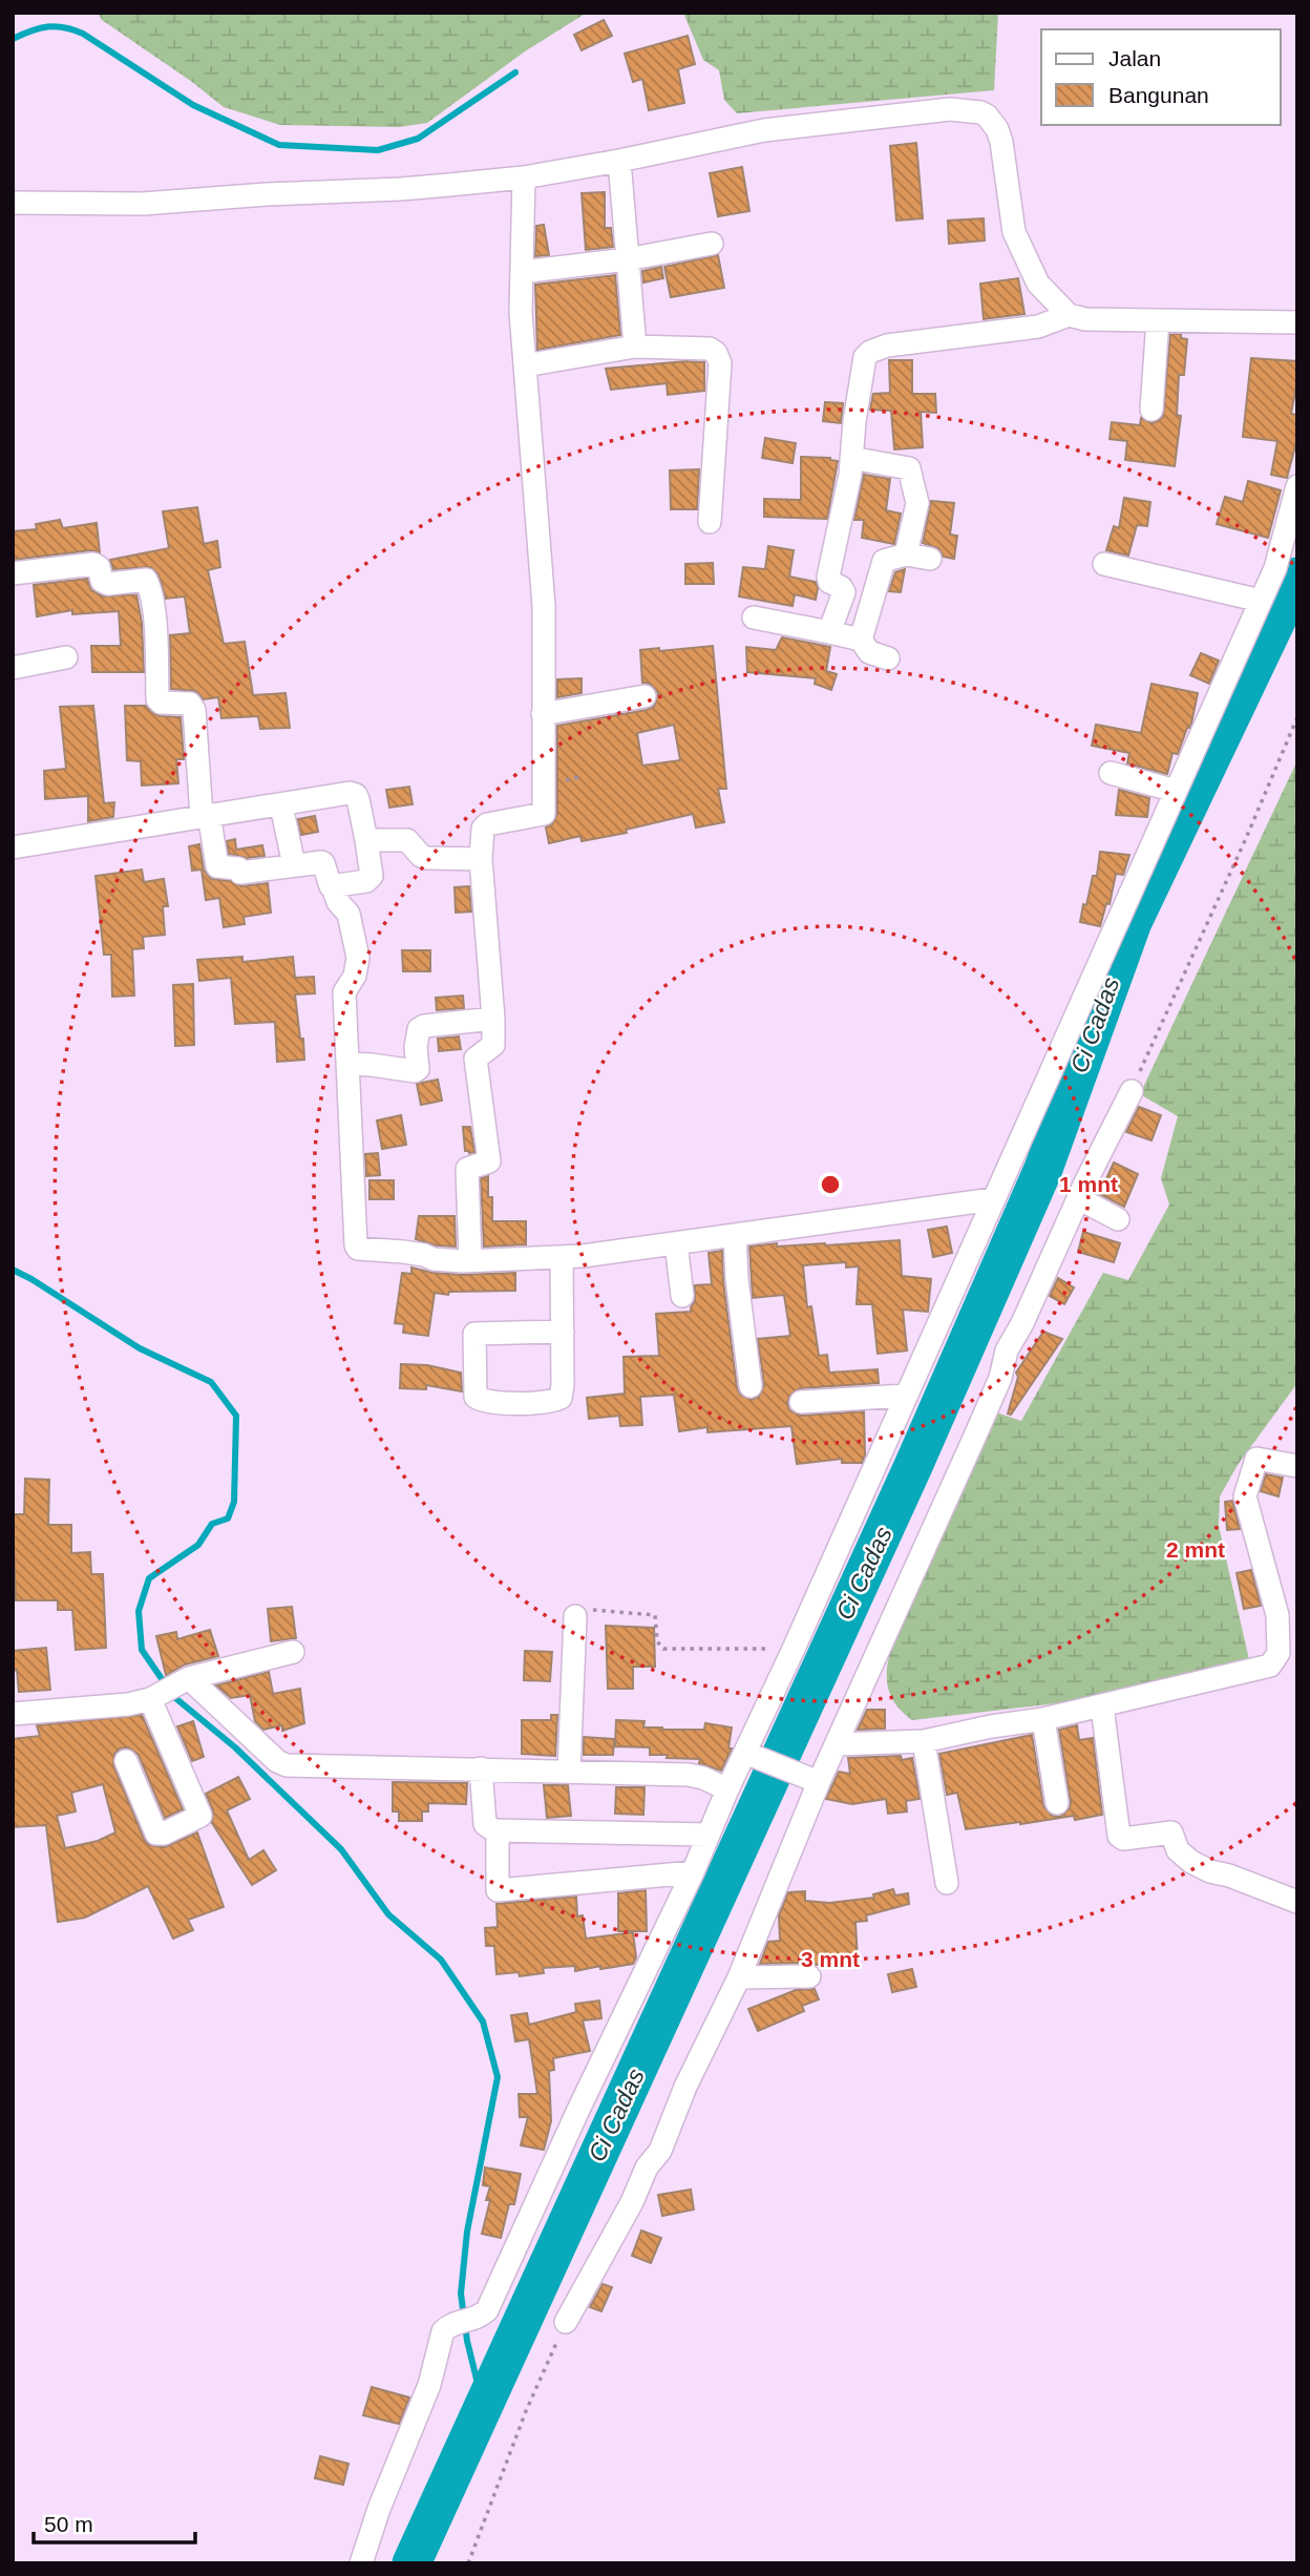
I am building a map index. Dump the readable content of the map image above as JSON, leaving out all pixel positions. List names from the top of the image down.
{
  "water": ["Ci Cadas"],
  "legend": ["Jalan", "Bangunan"],
  "scale_bar": "50 m",
  "rings": ["1 mnt", "2 mnt", "3 mnt"]
}
